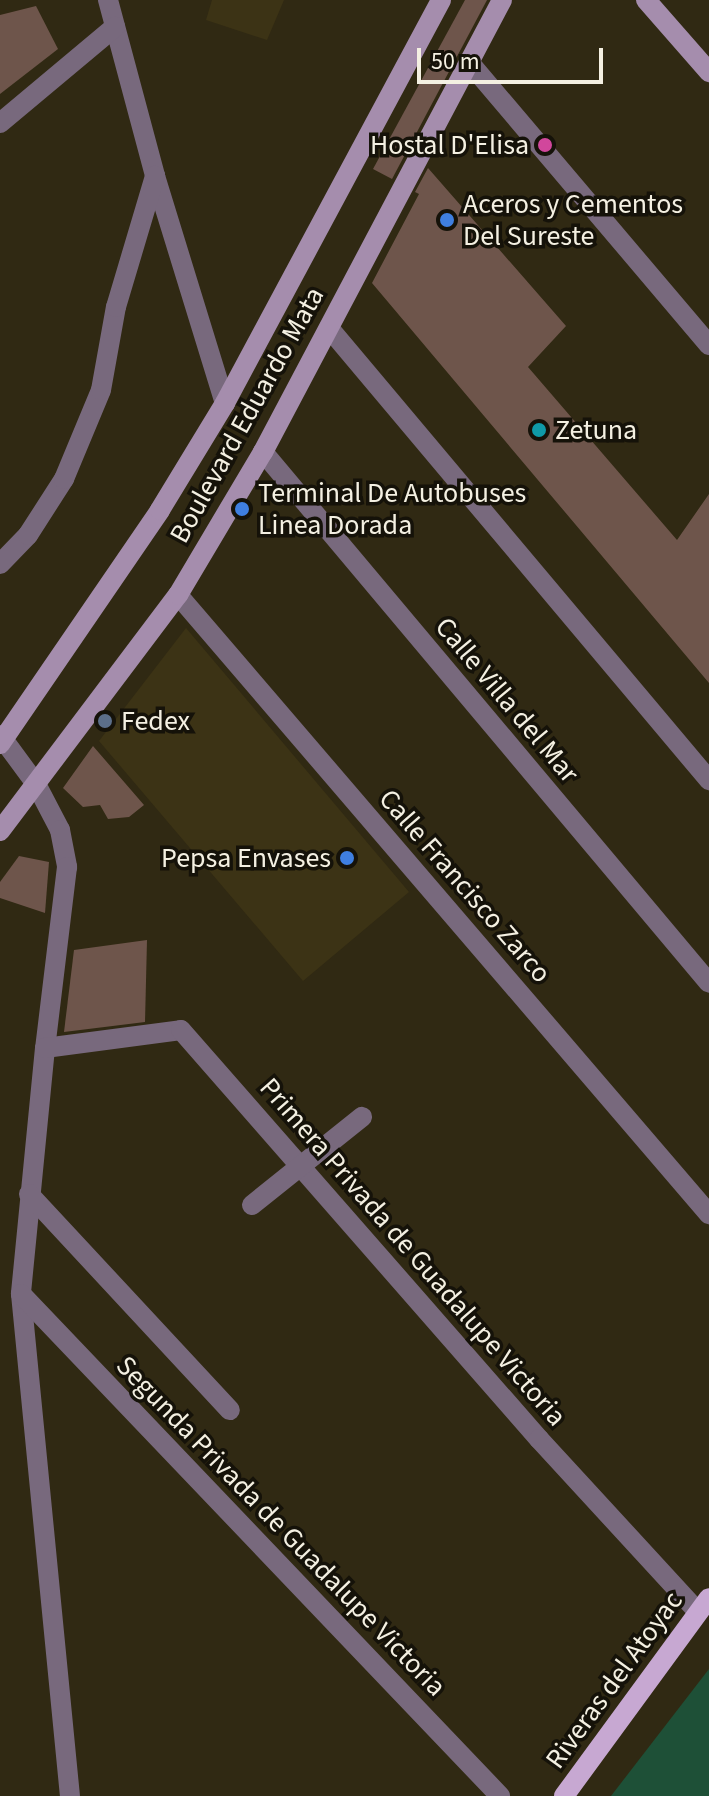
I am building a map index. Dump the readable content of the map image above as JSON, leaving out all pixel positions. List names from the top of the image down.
{
  "streets": {
    "main road": ["Boulevard Eduardo Mata", "Riveras del Atoyac"],
    "street": [
      "Calle Villa del Mar",
      "Calle Francisco Zarco",
      "Primera Privada de Guadalupe Victoria",
      "Segunda Privada de Guadalupe Victoria"
    ]
  },
  "crossings": [
    ["Boulevard Eduardo Mata", "Calle Villa del Mar"],
    ["Boulevard Eduardo Mata", "Calle Francisco Zarco"],
    ["Primera Privada de Guadalupe Victoria", "Riveras del Atoyac"]
  ],
  "places": [
    "Hostal D'Elisa",
    "Aceros y Cementos Del Sureste",
    "Zetuna",
    "Terminal De Autobuses Linea Dorada",
    "Fedex",
    "Pepsa Envases"
  ],
  "scale_bar": "50 m"
}
